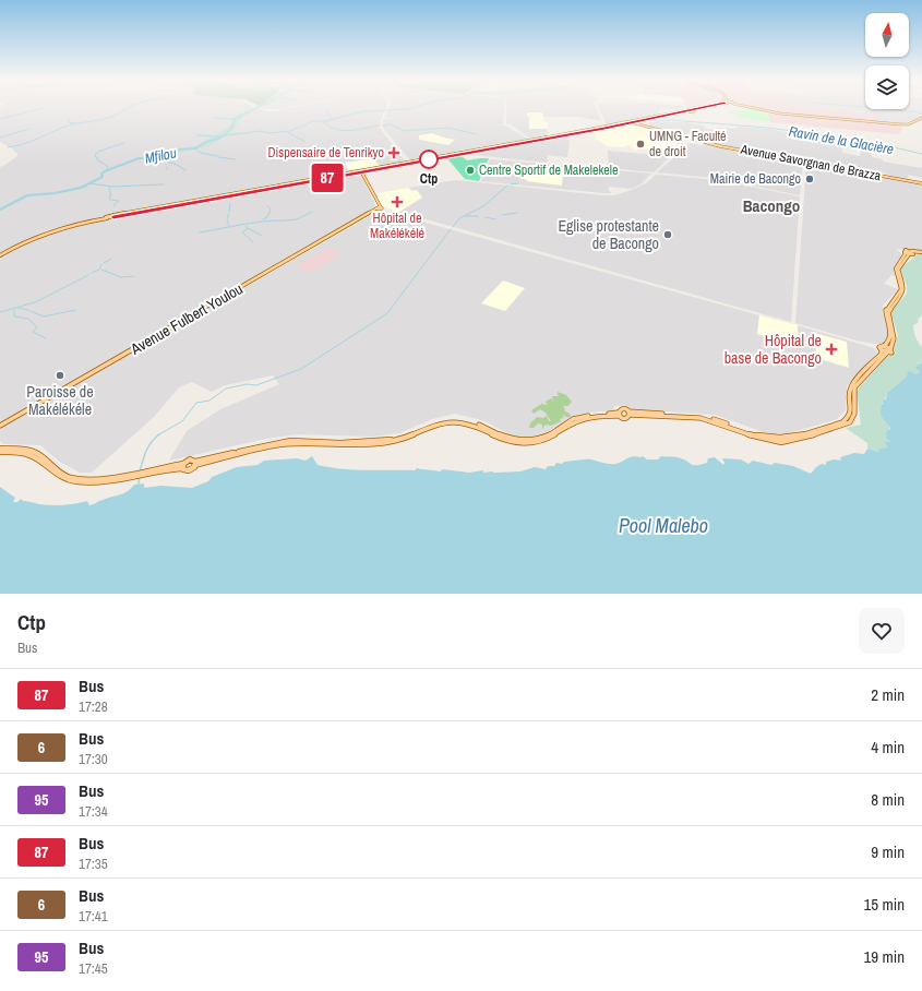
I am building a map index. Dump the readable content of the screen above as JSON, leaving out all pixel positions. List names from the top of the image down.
{
  "streets": {
    "main road": ["Avenue Savorgnan de Brazza", "Avenue Fulbert Youlou"]
  },
  "districts": ["Bacongo"],
  "water": ["Ravin de la Glacière", "Mfilou", "Pool Malebo"],
  "places": {
    "other": [
      "UMNG - Faculté de droit",
      "Ctp",
      "Centre Sportif de Makelekele",
      "Mairie de Bacongo",
      "Eglise protestante de Bacongo",
      "Paroisse de Makélékéle"
    ],
    "health": ["Dispensaire de Tenrikyo", "Hôpital de Makélékélé", "Hôpital de base de Bacongo"]
  },
  "lines": ["bus line 87"],
  "north": "top",
  "page": {
    "on_map": "87",
    "heading": ["Ctp", "Bus"],
    "list": [
      {
        "mark": "87",
        "name": "Bus",
        "note": "17:28",
        "value": "2 min"
      },
      {
        "mark": "6",
        "name": "Bus",
        "note": "17:30",
        "value": "4 min"
      },
      {
        "mark": "95",
        "name": "Bus",
        "note": "17:34",
        "value": "8 min"
      },
      {
        "mark": "87",
        "name": "Bus",
        "note": "17:35",
        "value": "9 min"
      },
      {
        "mark": "6",
        "name": "Bus",
        "note": "17:41",
        "value": "15 min"
      },
      {
        "mark": "95",
        "name": "Bus",
        "note": "17:45",
        "value": "19 min"
      }
    ]
  }
}
